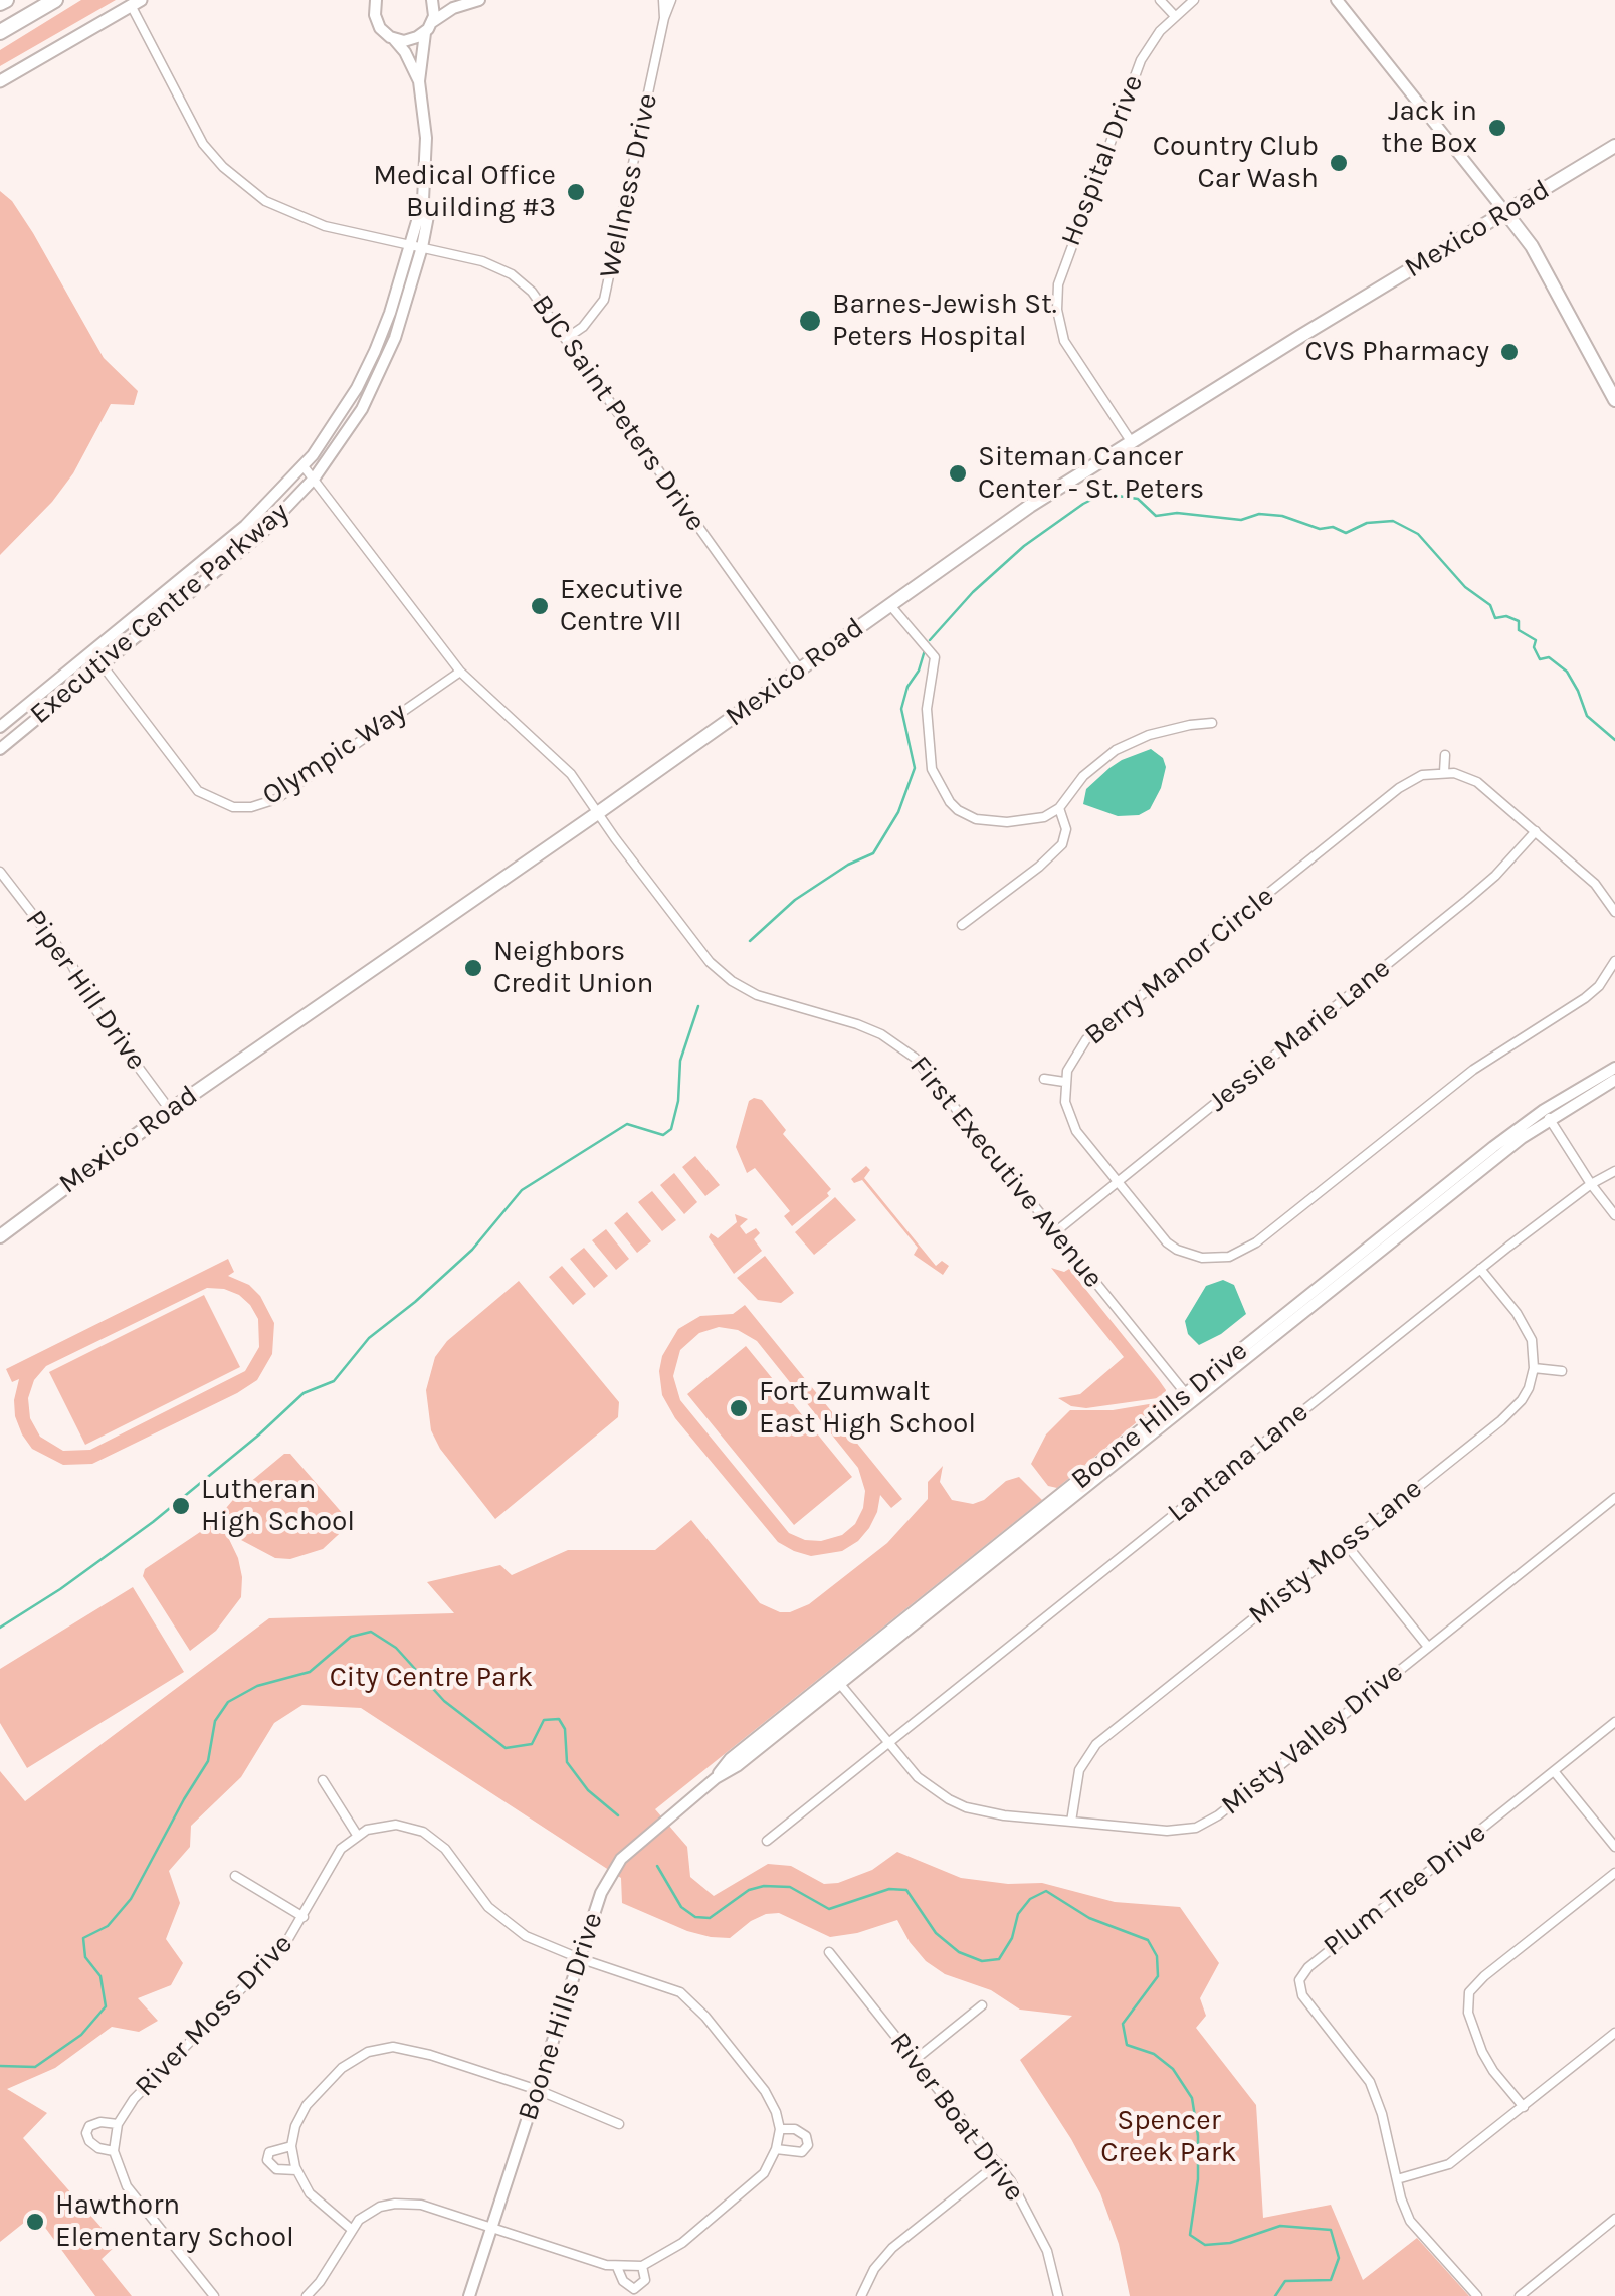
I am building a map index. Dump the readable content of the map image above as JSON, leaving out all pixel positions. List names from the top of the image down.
{
  "streets": {
    "main road": ["Mexico Road"],
    "street": [
      "Hospital Drive",
      "Wellness Drive",
      "BJC Saint Peters Drive",
      "Executive Centre Parkway",
      "Olympic Way",
      "Berry Manor Circle",
      "Piper Hill Drive",
      "Jessie Marie Lane",
      "First Executive Avenue",
      "Boone Hills Drive",
      "Lantana Lane",
      "Misty Moss Lane",
      "Misty Valley Drive",
      "Plum Tree Drive",
      "River Moss Drive",
      "River Boat Drive"
    ]
  },
  "crossings": [
    ["Hospital Drive", "Mexico Road"],
    ["Wellness Drive", "BJC Saint Peters Drive"],
    ["Mexico Road", "BJC Saint Peters Drive"],
    ["Mexico Road", "Piper Hill Drive"],
    ["Mexico Road", "First Executive Avenue"],
    ["BJC Saint Peters Drive", "Executive Centre Parkway"],
    ["Executive Centre Parkway", "Olympic Way"],
    ["Executive Centre Parkway", "First Executive Avenue"],
    ["Olympic Way", "First Executive Avenue"],
    ["Jessie Marie Lane", "First Executive Avenue"],
    ["First Executive Avenue", "Boone Hills Drive"],
    ["Boone Hills Drive", "Misty Valley Drive"],
    ["Lantana Lane", "Misty Valley Drive"],
    ["Misty Moss Lane", "Misty Valley Drive"]
  ],
  "parks": ["City Centre Park", "Spencer Creek Park"],
  "places": [
    "Jack in the Box",
    "Country Club Car Wash",
    "Medical Office Building #3",
    "Barnes-Jewish St. Peters Hospital",
    "CVS Pharmacy",
    "Siteman Cancer Center - St. Peters",
    "Executive Centre VII",
    "Neighbors Credit Union",
    "Fort Zumwalt East High School",
    "Lutheran High School",
    "Hawthorn Elementary School"
  ]
}
